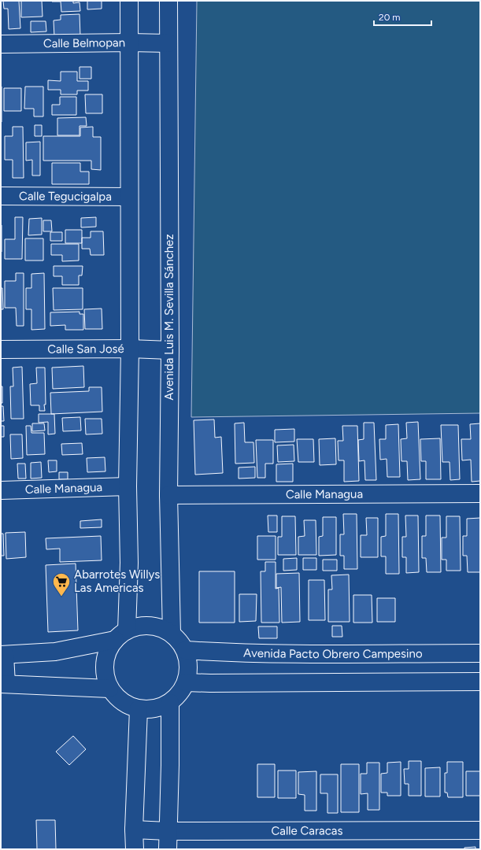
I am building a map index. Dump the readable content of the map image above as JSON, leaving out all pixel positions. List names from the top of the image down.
{
  "streets": {
    "street": [
      "Calle Belmopan",
      "Calle Tegucigalpa",
      "Avenida Luis M. Sevilla Sánchez",
      "Calle San José",
      "Calle Managua",
      "Avenida Pacto Obrero Campesino",
      "Calle Caracas"
    ]
  },
  "crossings": [
    ["Calle Belmopan", "Avenida Luis M. Sevilla Sánchez"],
    ["Avenida Luis M. Sevilla Sánchez", "Calle San José"],
    ["Avenida Luis M. Sevilla Sánchez", "Calle Managua"],
    ["Avenida Luis M. Sevilla Sánchez", "Avenida Pacto Obrero Campesino"]
  ],
  "places": {
    "supermarket": ["Abarrotes Willys Las Americas"]
  },
  "scale_bar": "20 m"
}
